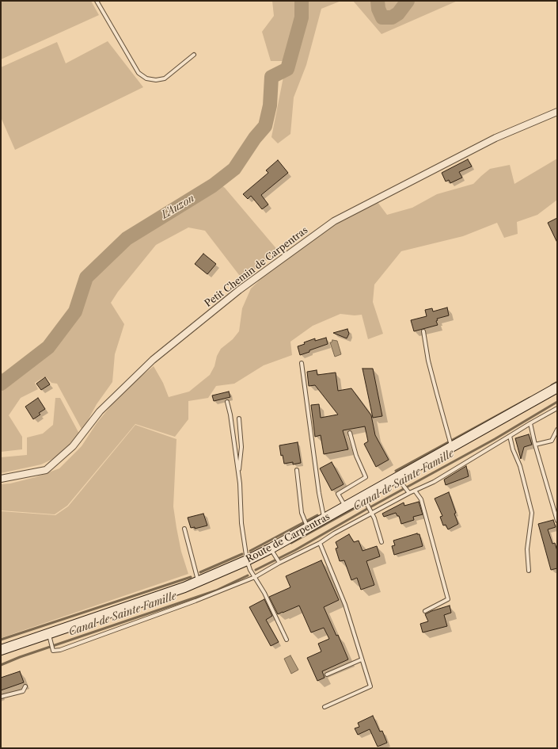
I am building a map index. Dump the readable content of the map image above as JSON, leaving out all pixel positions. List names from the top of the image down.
{
  "streets": {
    "main road": ["Route de Carpentras"],
    "street": ["Petit Chemin de Carpentras"]
  },
  "water": ["L'Auzon", "Canal de Sainte Famille"]
}
